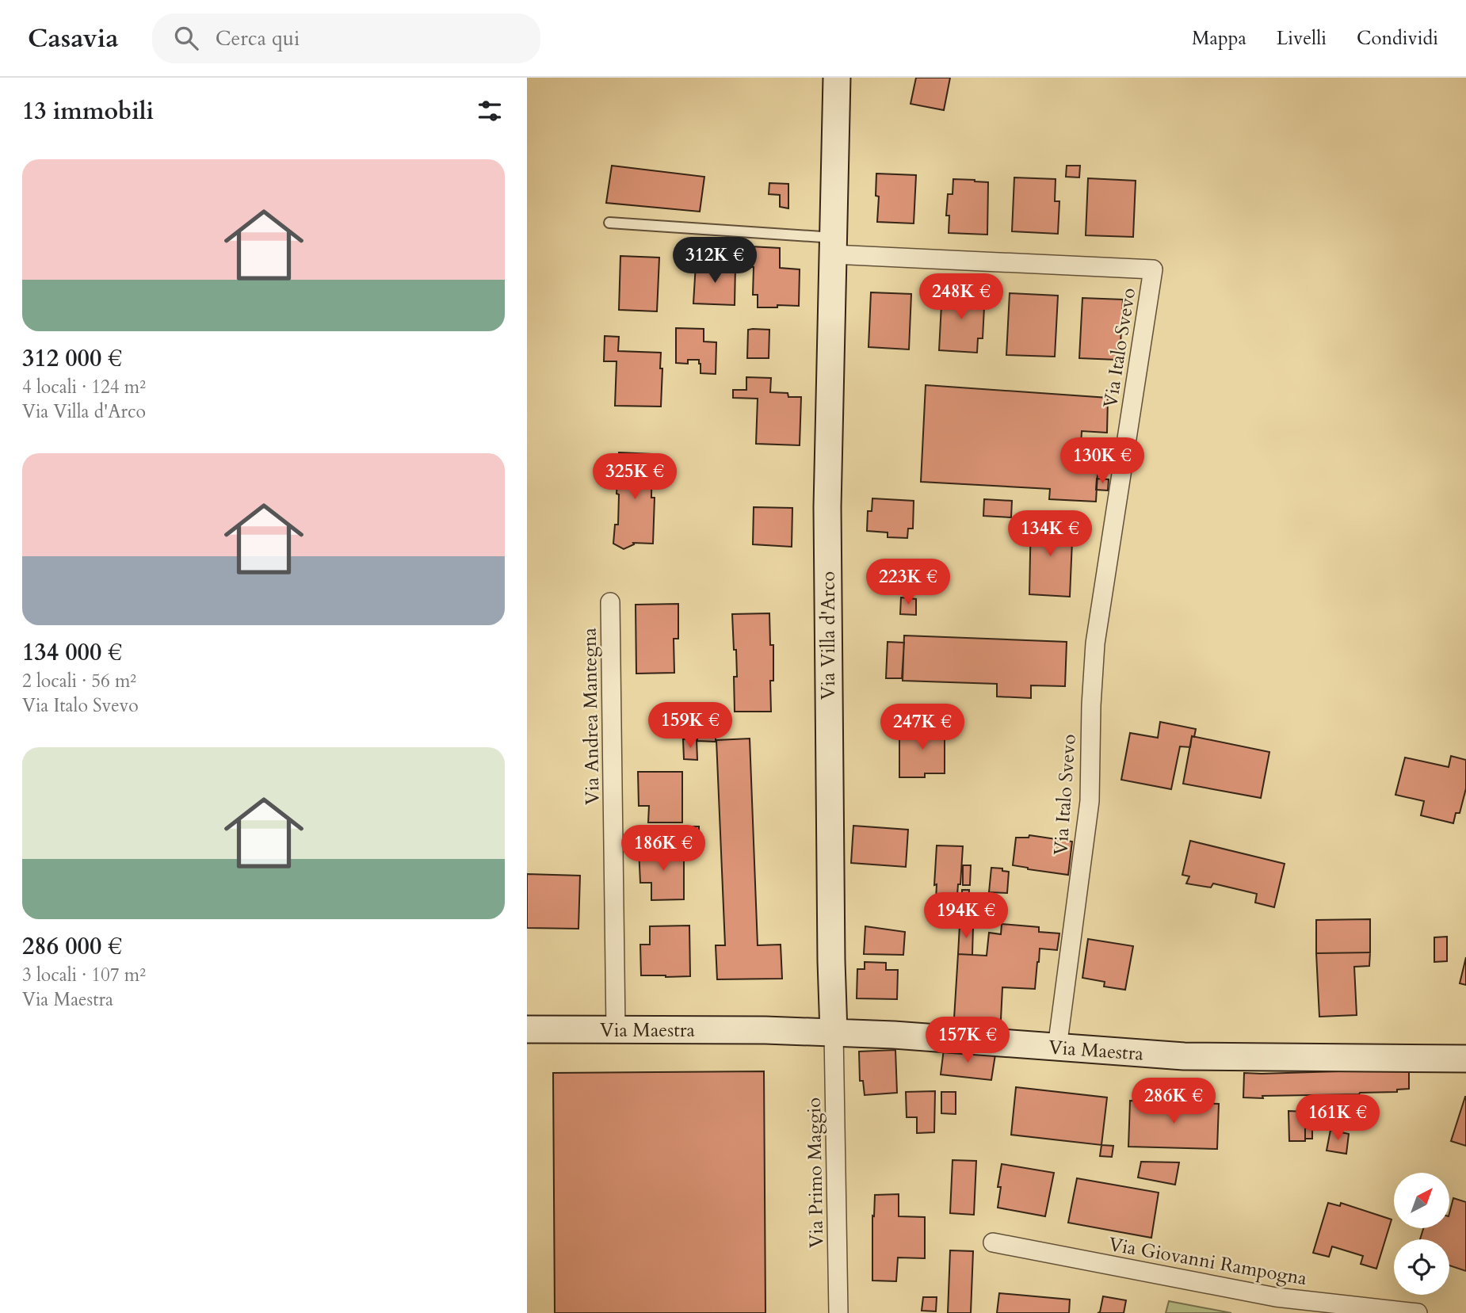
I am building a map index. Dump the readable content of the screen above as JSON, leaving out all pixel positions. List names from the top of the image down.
{
  "streets": {
    "main road": ["Via Villa d'Arco", "Via Maestra"],
    "street": [
      "Via Italo Svevo",
      "Via Andrea Mantegna",
      "Via Primo Maggio",
      "Via Giovanni Rampogna"
    ]
  },
  "crossings": [
    ["Via Italo Svevo", "Via Villa d'Arco"],
    ["Via Italo Svevo", "Via Maestra"],
    ["Via Villa d'Arco", "Via Maestra"],
    ["Via Villa d'Arco", "Via Primo Maggio"],
    ["Via Andrea Mantegna", "Via Maestra"],
    ["Via Maestra", "Via Primo Maggio"]
  ],
  "north": "top right",
  "page": {
    "header": "Casavia",
    "search": "Cerca qui",
    "nav": ["Mappa", "Livelli", "Condividi"],
    "heading": "13 immobili",
    "list": [
      {
        "name": "312 000 €",
        "note": "4 locali · 124 m² · Via Villa d'Arco"
      },
      {
        "name": "134 000 €",
        "note": "2 locali · 56 m² · Via Italo Svevo"
      },
      {
        "name": "286 000 €",
        "note": "3 locali · 107 m² · Via Maestra"
      }
    ],
    "price": [
      "312K €",
      "248K €",
      "130K €",
      "325K €",
      "134K €",
      "223K €",
      "159K €",
      "247K €",
      "186K €",
      "194K €",
      "157K €",
      "286K €",
      "161K €"
    ]
  }
}
